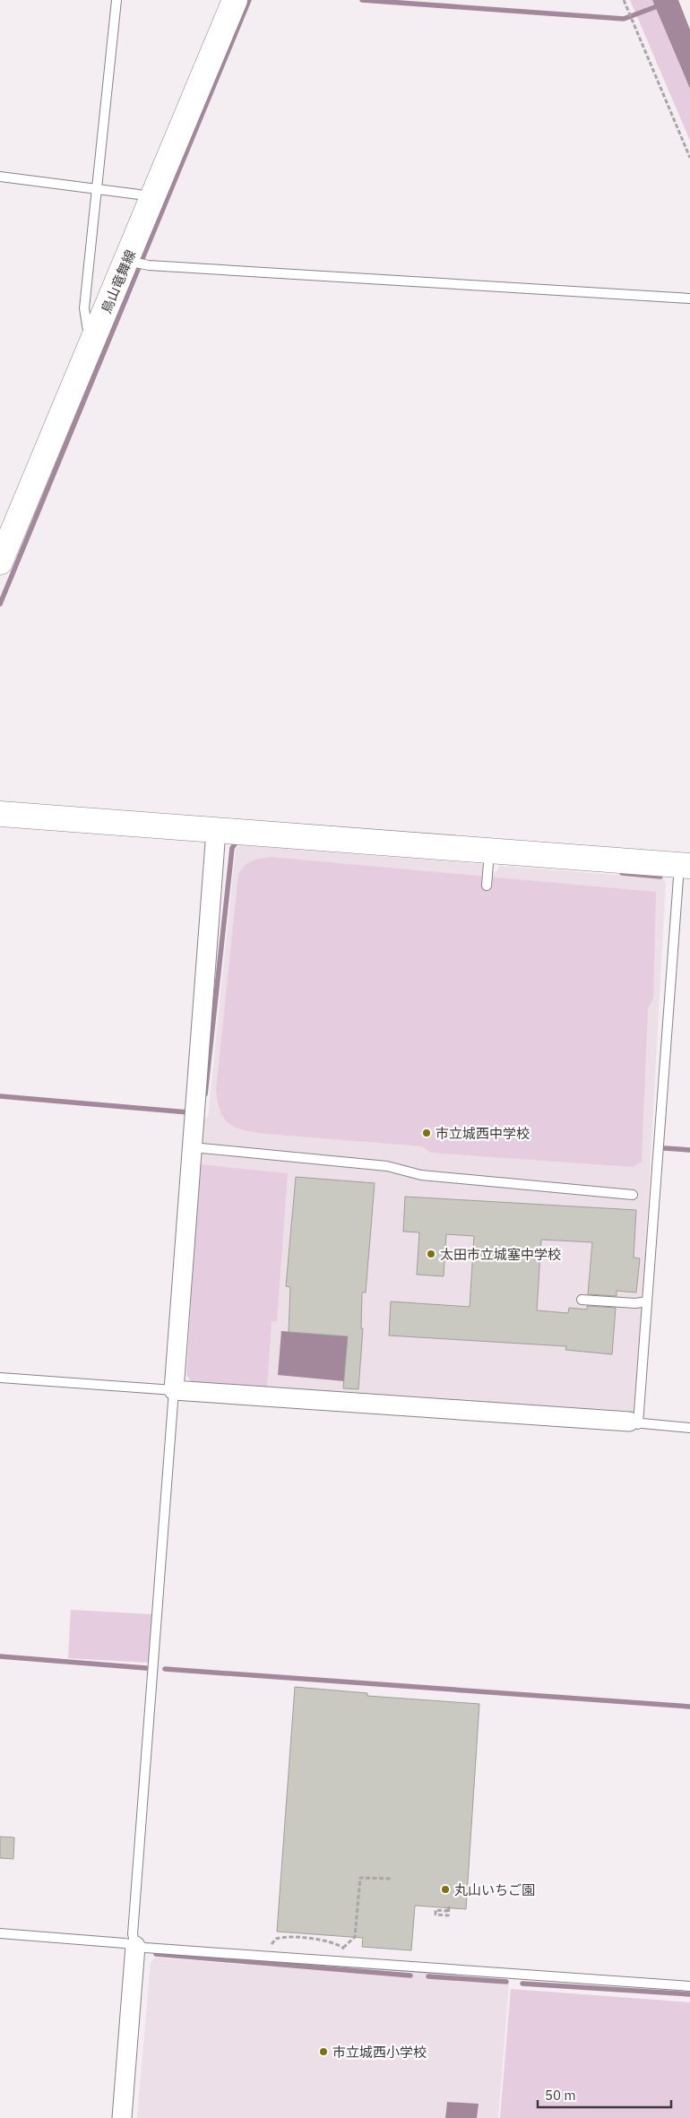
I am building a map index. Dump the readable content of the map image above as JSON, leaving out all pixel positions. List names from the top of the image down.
{
  "streets": {
    "street": ["鳥山竜舞線"]
  },
  "places": [
    "市立城西中学校",
    "太田市立城塞中学校",
    "丸山いちご園",
    "市立城西小学校"
  ],
  "scale_bar": "50 m"
}
